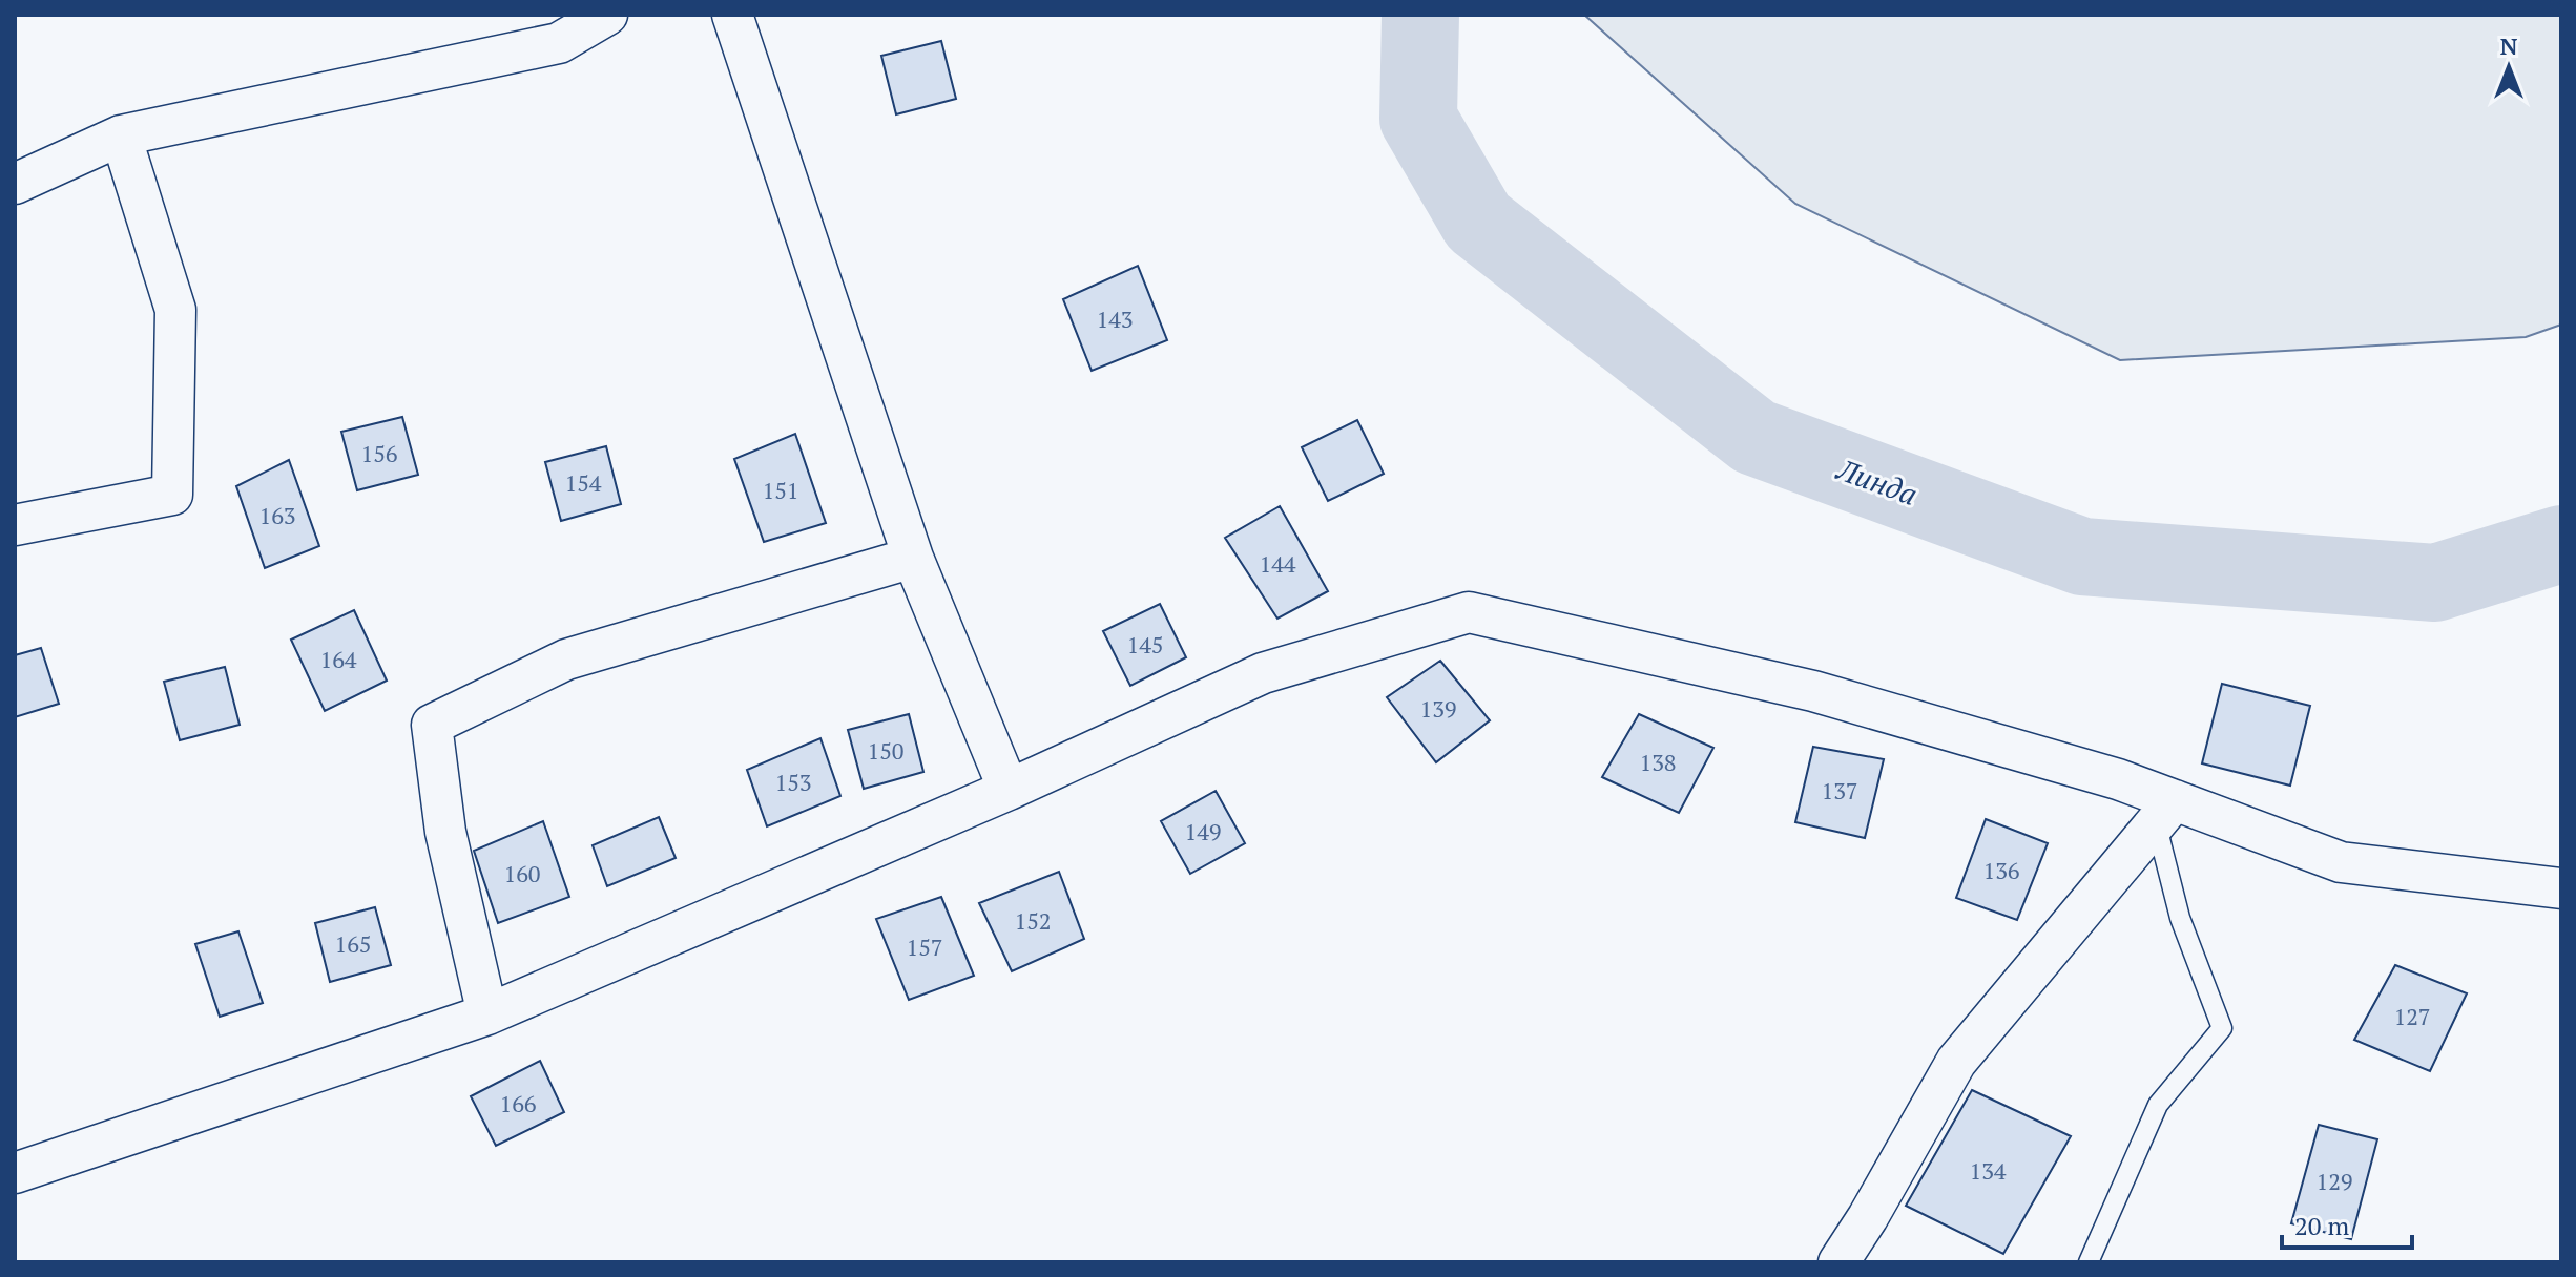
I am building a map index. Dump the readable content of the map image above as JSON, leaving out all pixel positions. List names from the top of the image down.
{
  "water": ["Линда"],
  "house_numbers": [
    "143",
    "156",
    "154",
    "151",
    "163",
    "144",
    "145",
    "164",
    "139",
    "150",
    "138",
    "153",
    "137",
    "149",
    "136",
    "160",
    "152",
    "165",
    "157",
    "127",
    "166",
    "134",
    "129"
  ],
  "scale_bar": "20 m",
  "north": "top"
}
